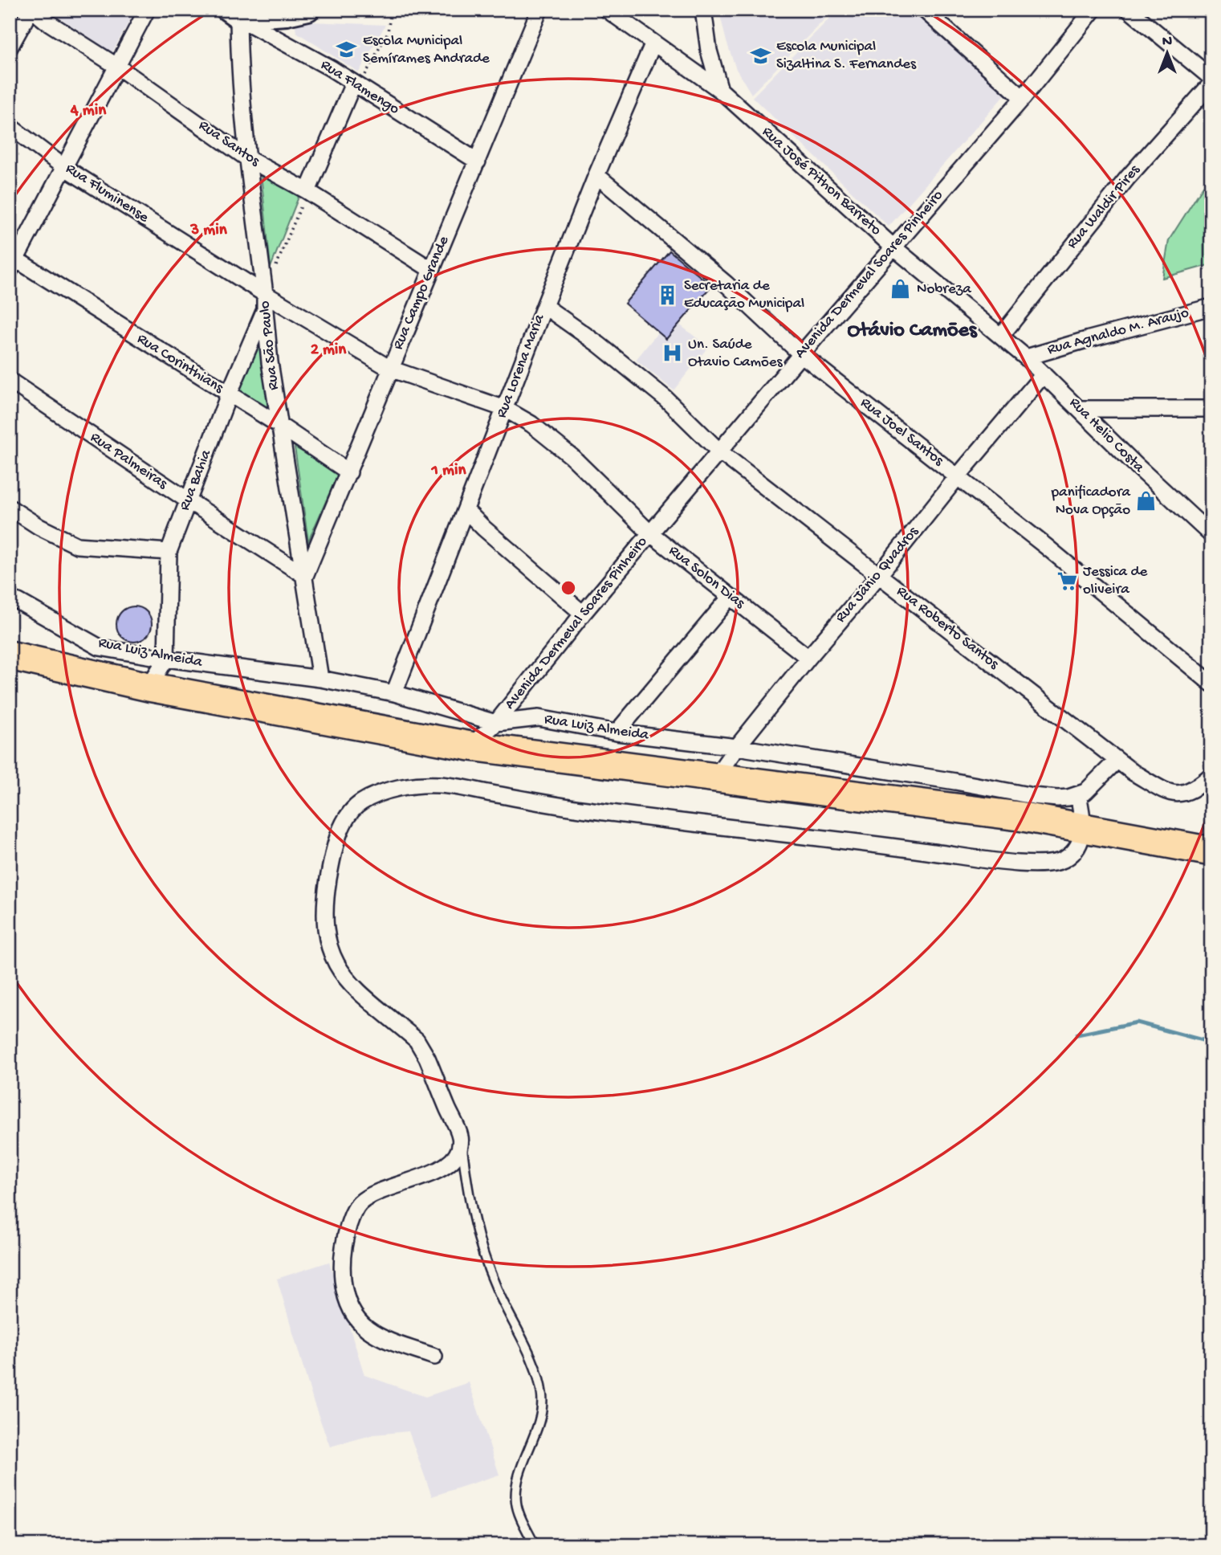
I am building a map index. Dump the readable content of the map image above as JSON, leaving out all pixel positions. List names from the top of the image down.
{
  "streets": {
    "street": [
      "Rua Flamengo",
      "Rua Santos",
      "Rua José Pithon Barreto",
      "Rua Fluminense",
      "Rua Waldir Pires",
      "Avenida Dermeval Soares Pinheiro",
      "Rua Campo Grande",
      "Rua Agnaldo M. Araujo",
      "Rua São Paulo",
      "Rua Corinthians",
      "Rua Lorena Maria",
      "Rua Joel Santos",
      "Rua Helio Costa",
      "Rua Palmeiras",
      "Rua Bahia",
      "Rua Jânio Quadros",
      "Rua Solon Dias",
      "Rua Roberto Santos",
      "Rua Luiz Almeida"
    ]
  },
  "crossings": [
    ["Rua Flamengo", "Rua Campo Grande"],
    ["Rua Flamengo", "Rua São Paulo"],
    ["Rua Santos", "Rua Campo Grande"],
    ["Rua Santos", "Rua São Paulo"],
    ["Rua José Pithon Barreto", "Rua Waldir Pires"],
    ["Rua José Pithon Barreto", "Avenida Dermeval Soares Pinheiro"],
    ["Rua José Pithon Barreto", "Rua Lorena Maria"],
    ["Rua José Pithon Barreto", "Rua Helio Costa"],
    ["Rua Fluminense", "Rua Campo Grande"],
    ["Rua Fluminense", "Rua São Paulo"],
    ["Rua Fluminense", "Rua Lorena Maria"],
    ["Rua Fluminense", "Rua Solon Dias"],
    ["Rua Waldir Pires", "Rua Helio Costa"],
    ["Avenida Dermeval Soares Pinheiro", "Rua Joel Santos"],
    ["Avenida Dermeval Soares Pinheiro", "Rua Solon Dias"],
    ["Avenida Dermeval Soares Pinheiro", "Rua Roberto Santos"],
    ["Avenida Dermeval Soares Pinheiro", "Rua Luiz Almeida"],
    ["Rua Campo Grande", "Rua São Paulo"],
    ["Rua Campo Grande", "Rua Corinthians"],
    ["Rua Campo Grande", "Rua Palmeiras"],
    ["Rua Agnaldo M. Araujo", "Rua Helio Costa"],
    ["Rua São Paulo", "Rua Corinthians"],
    ["Rua São Paulo", "Rua Palmeiras"],
    ["Rua São Paulo", "Rua Bahia"],
    ["Rua São Paulo", "Rua Luiz Almeida"],
    ["Rua Corinthians", "Rua Bahia"],
    ["Rua Lorena Maria", "Rua Joel Santos"],
    ["Rua Lorena Maria", "Rua Solon Dias"],
    ["Rua Lorena Maria", "Rua Roberto Santos"],
    ["Rua Lorena Maria", "Rua Luiz Almeida"],
    ["Rua Joel Santos", "Rua Jânio Quadros"],
    ["Rua Helio Costa", "Rua Jânio Quadros"],
    ["Rua Palmeiras", "Rua Bahia"],
    ["Rua Bahia", "Rua Luiz Almeida"],
    ["Rua Jânio Quadros", "Rua Solon Dias"],
    ["Rua Jânio Quadros", "Rua Roberto Santos"],
    ["Rua Jânio Quadros", "Rua Luiz Almeida"]
  ],
  "districts": ["Otávio Camões"],
  "places": {
    "school or university": ["Escola Municipal Semírames Andrade", "Escola Municipal Sizaltina S. Fernandes"],
    "shop": ["Nobreza", "panificadora Nova Opção"],
    "building": ["Secretaria de Educação Municipal"],
    "hospital": ["Un. Saúde Otavio Camões"],
    "supermarket": ["Jessica de oliveira"]
  },
  "north": "top",
  "rings": [
    "4 min",
    "3 min",
    "2 min",
    "1 min"
  ]
}
